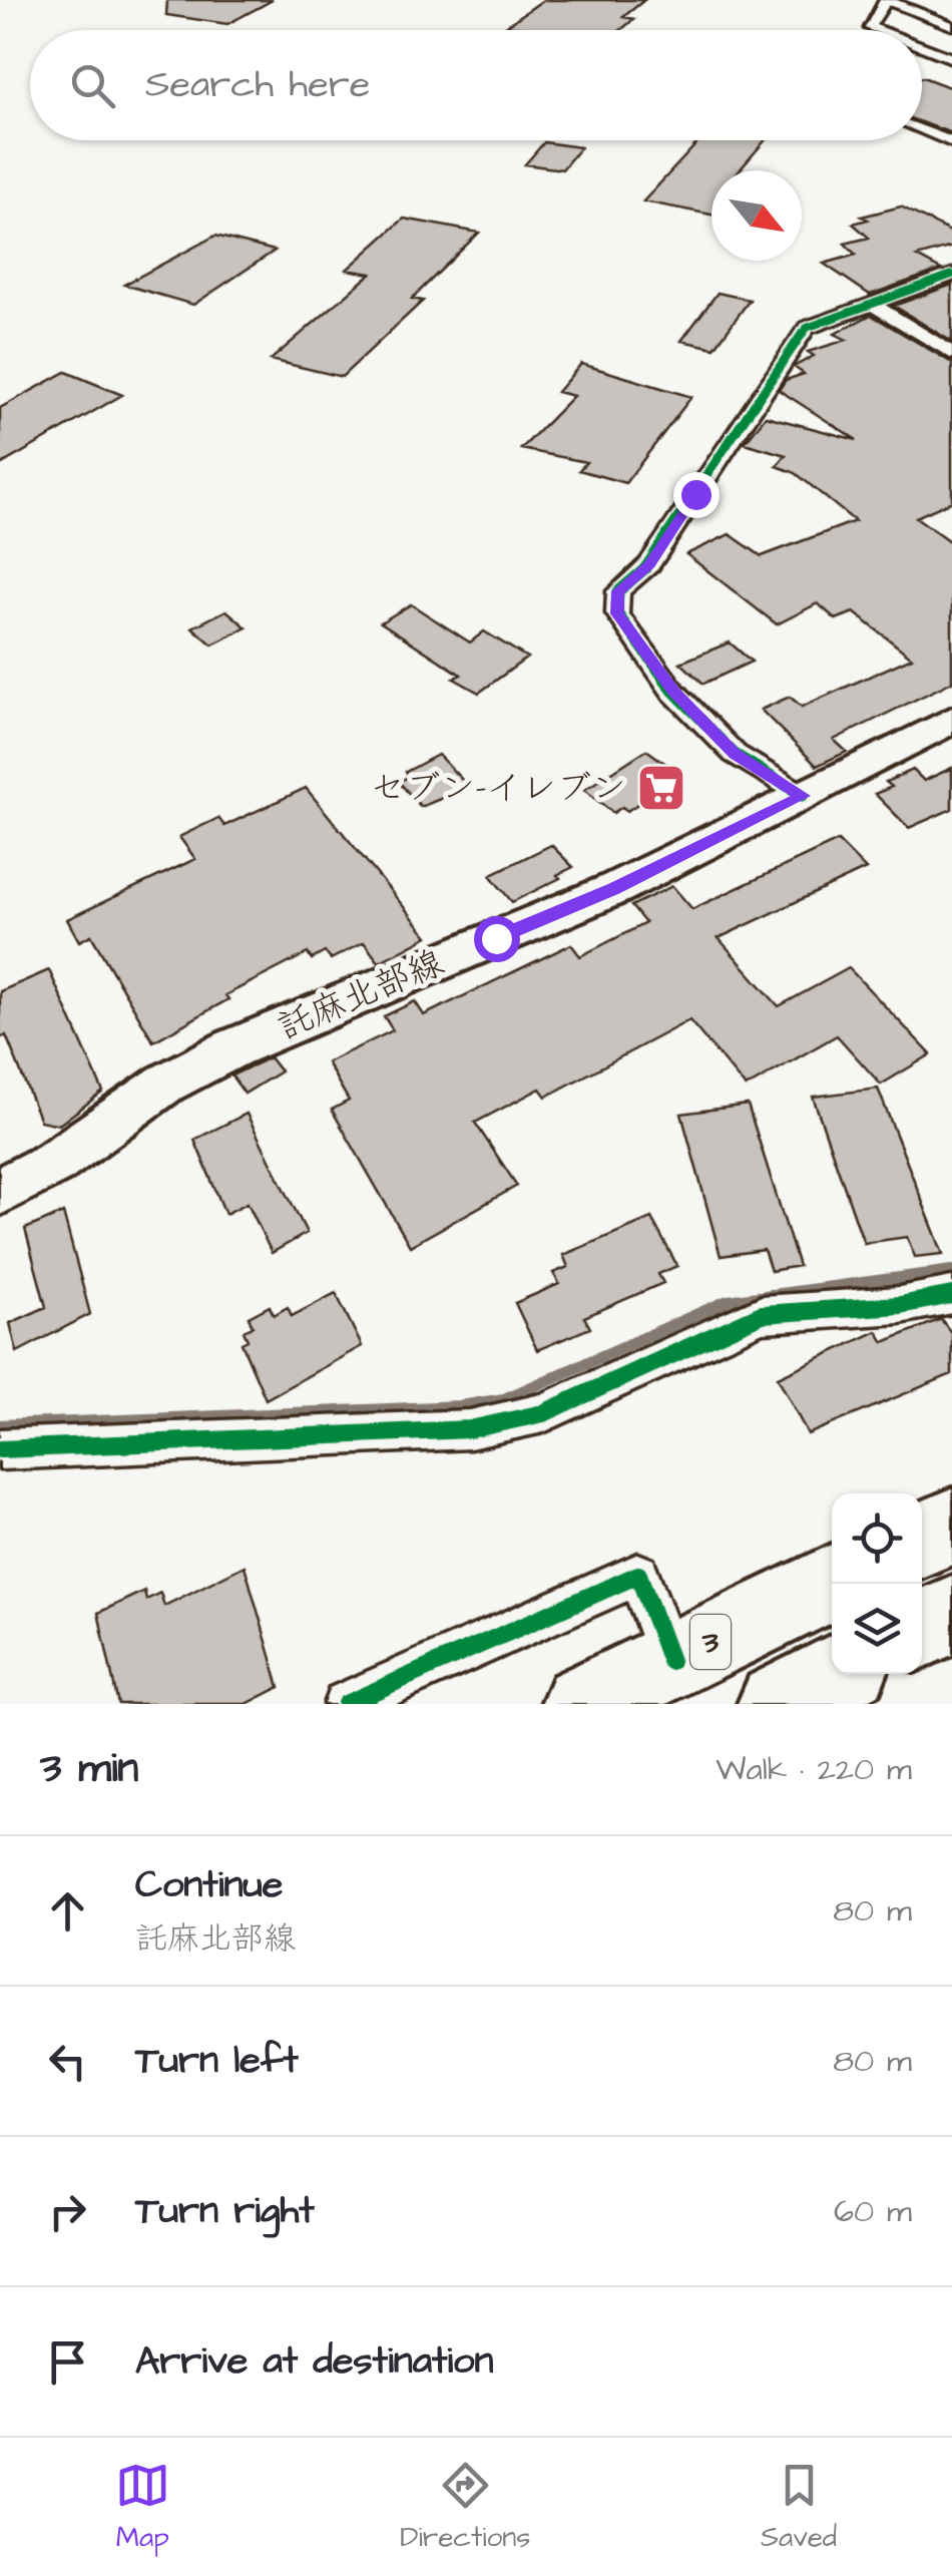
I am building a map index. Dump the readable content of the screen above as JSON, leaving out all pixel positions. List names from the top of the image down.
{
  "streets": {
    "highway": ["3"],
    "main road": ["託麻北部線"]
  },
  "places": {
    "supermarket": ["セブン-イレブン"]
  },
  "north": "bottom right",
  "page": {
    "search": "Search here",
    "heading": ["3 min", "Walk · 220 m"],
    "list": [
      ["Continue", "託麻北部線", "80 m"],
      ["Turn left", "80 m"],
      ["Turn right", "60 m"],
      "Arrive at destination"
    ],
    "nav": ["Map", "Directions", "Saved"]
  }
}
